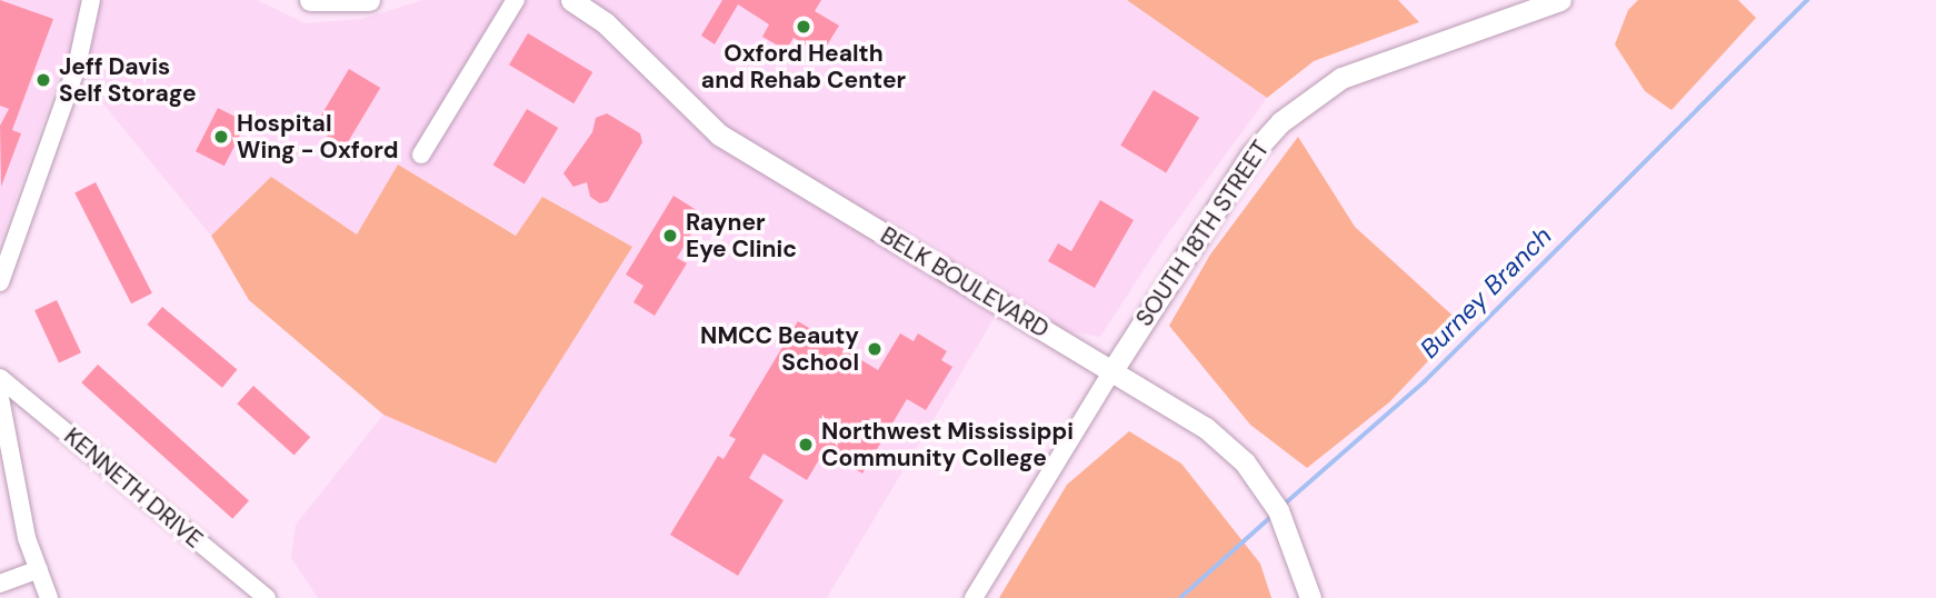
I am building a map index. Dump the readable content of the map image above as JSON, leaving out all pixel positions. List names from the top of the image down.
{
  "streets": {
    "street": ["SOUTH 18TH STREET", "BELK BOULEVARD", "KENNETH DRIVE"]
  },
  "crossings": [
    ["SOUTH 18TH STREET", "BELK BOULEVARD"]
  ],
  "water": ["Burney Branch"],
  "places": [
    "Oxford Health and Rehab Center",
    "Jeff Davis Self Storage",
    "Hospital Wing - Oxford",
    "Rayner Eye Clinic",
    "NMCC Beauty School",
    "Northwest Mississippi Community College"
  ]
}
